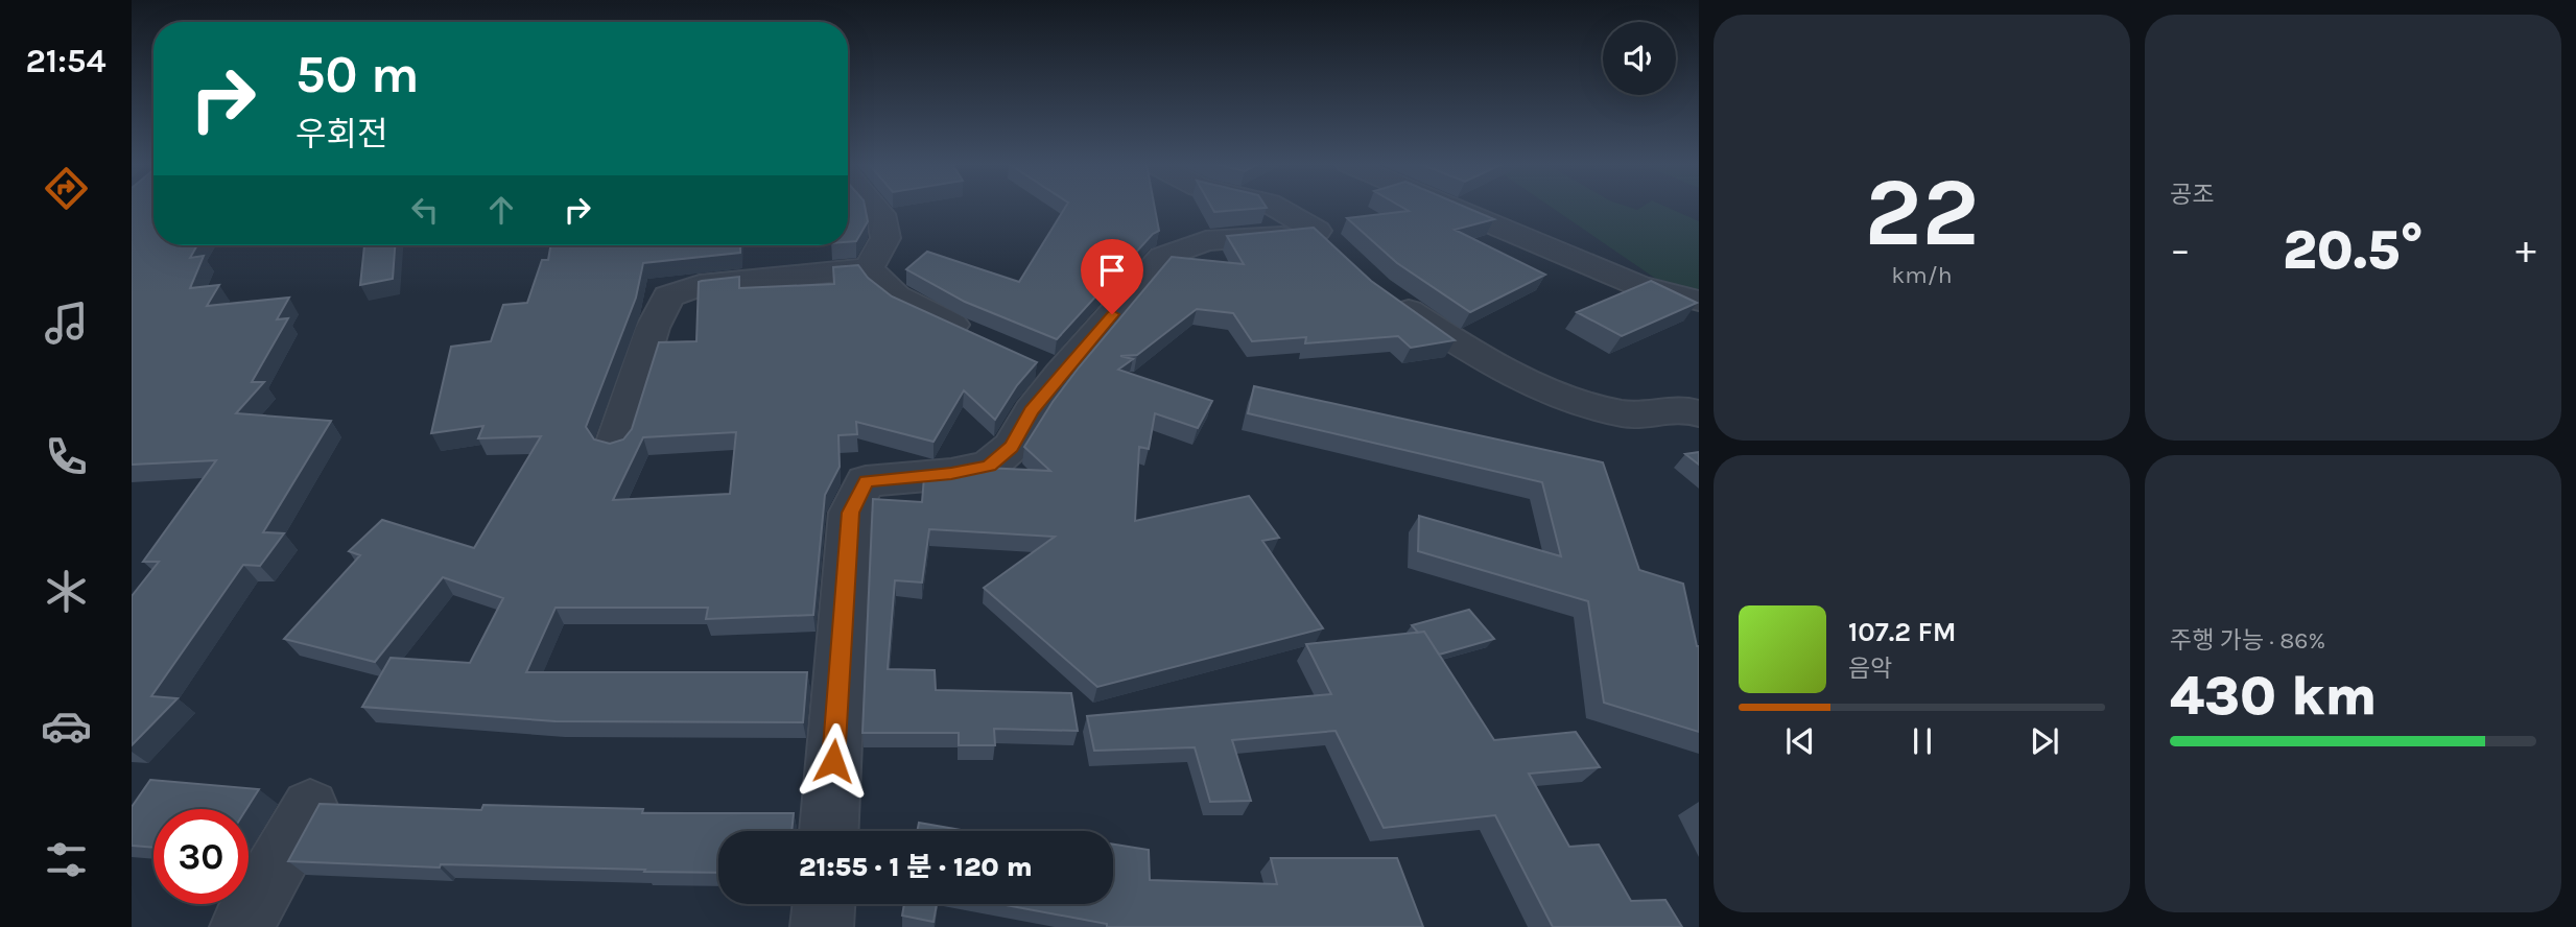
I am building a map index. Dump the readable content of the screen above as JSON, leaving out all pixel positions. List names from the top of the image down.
{
  "page": {
    "tabs": "21:54",
    "tile": [
      ["22", "km/h"],
      "공조",
      ["주행 가능 · 86%", "430 km"]
    ],
    "turn": ["50 m", "우회전"],
    "heat": ["−", "20.5°", "+"],
    "song": ["107.2 FM", "음악"],
    "limit": "30",
    "trip": "21:55 · 1 분 · 120 m"
  }
}
